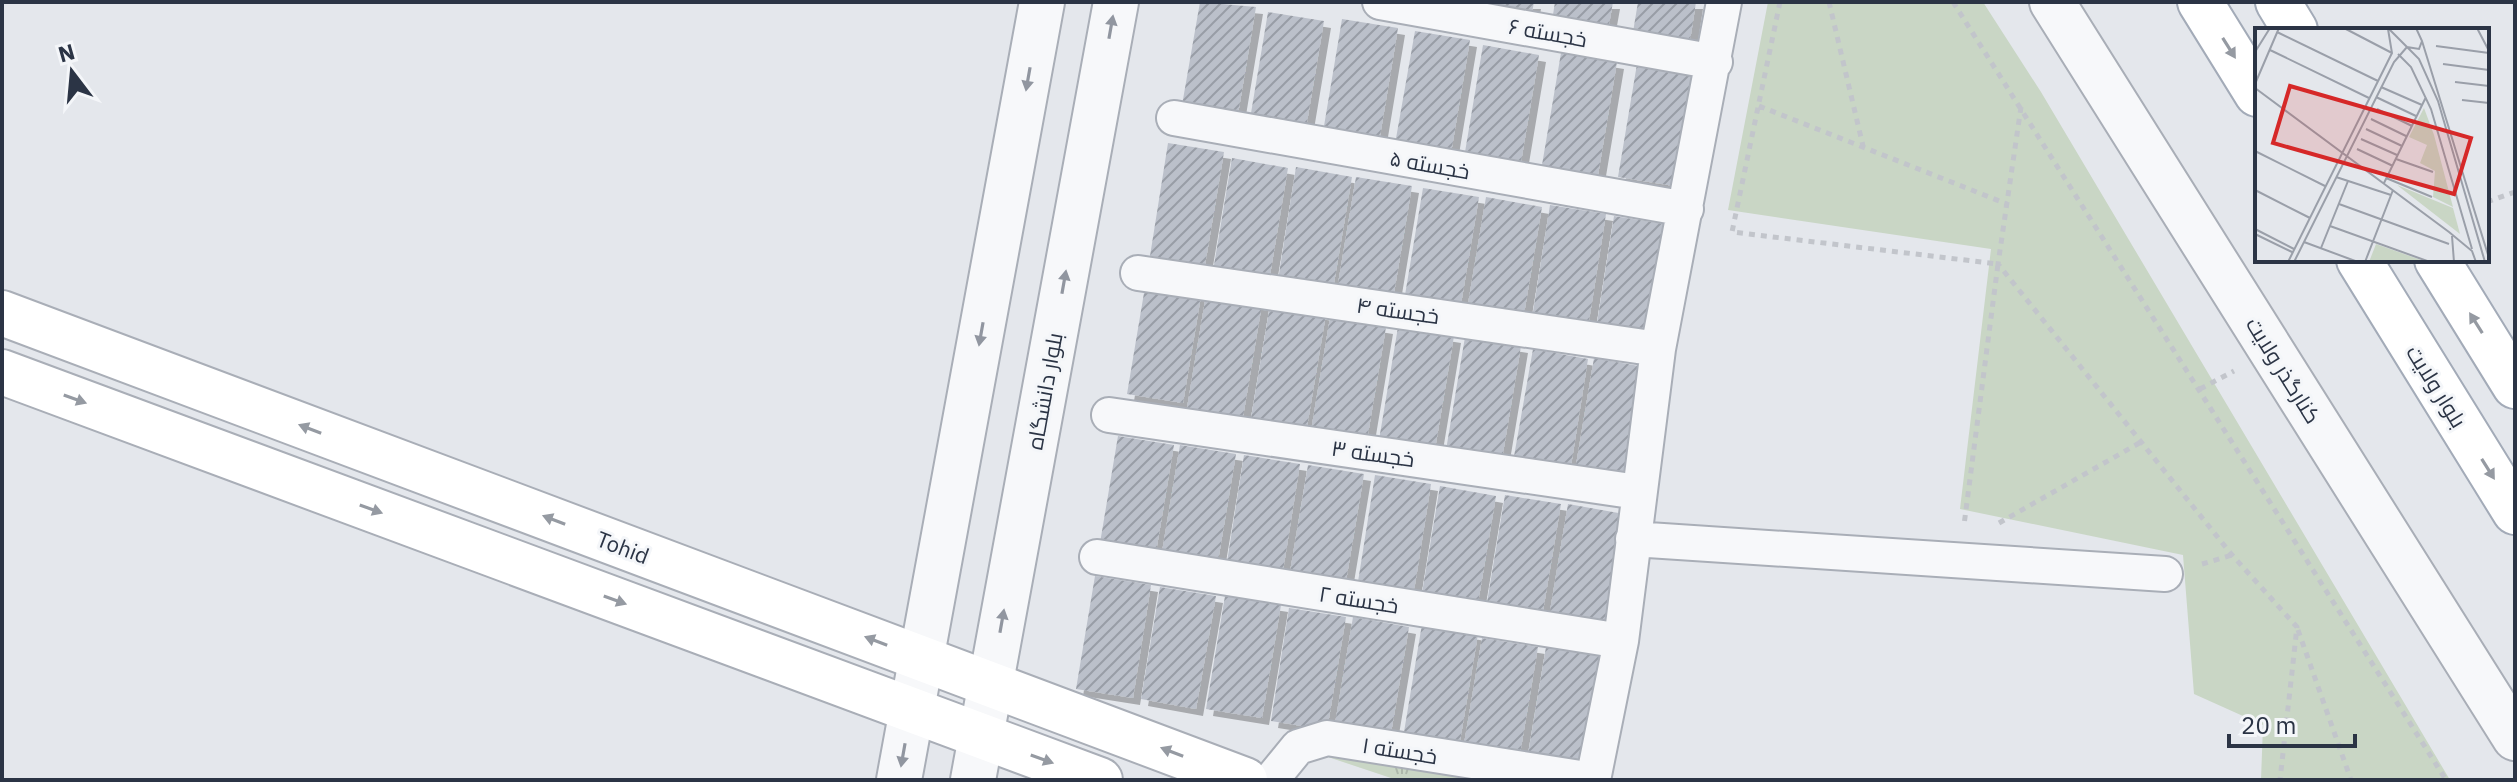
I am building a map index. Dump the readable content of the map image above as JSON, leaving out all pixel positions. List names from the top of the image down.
{
  "streets": {
    "main road": ["بلوار ولایت", "Tohid"],
    "street": [
      "خجسته ۶",
      "خجسته ۵",
      "خجسته ۴",
      "کنارگذر ولایت",
      "بلوار دانشگاه",
      "خجسته ۳",
      "خجسته ۲",
      "خجسته ۱"
    ]
  },
  "crossings": [
    ["بلوار دانشگاه", "Tohid"]
  ],
  "scale_bar": "20 m",
  "north": "top"
}
